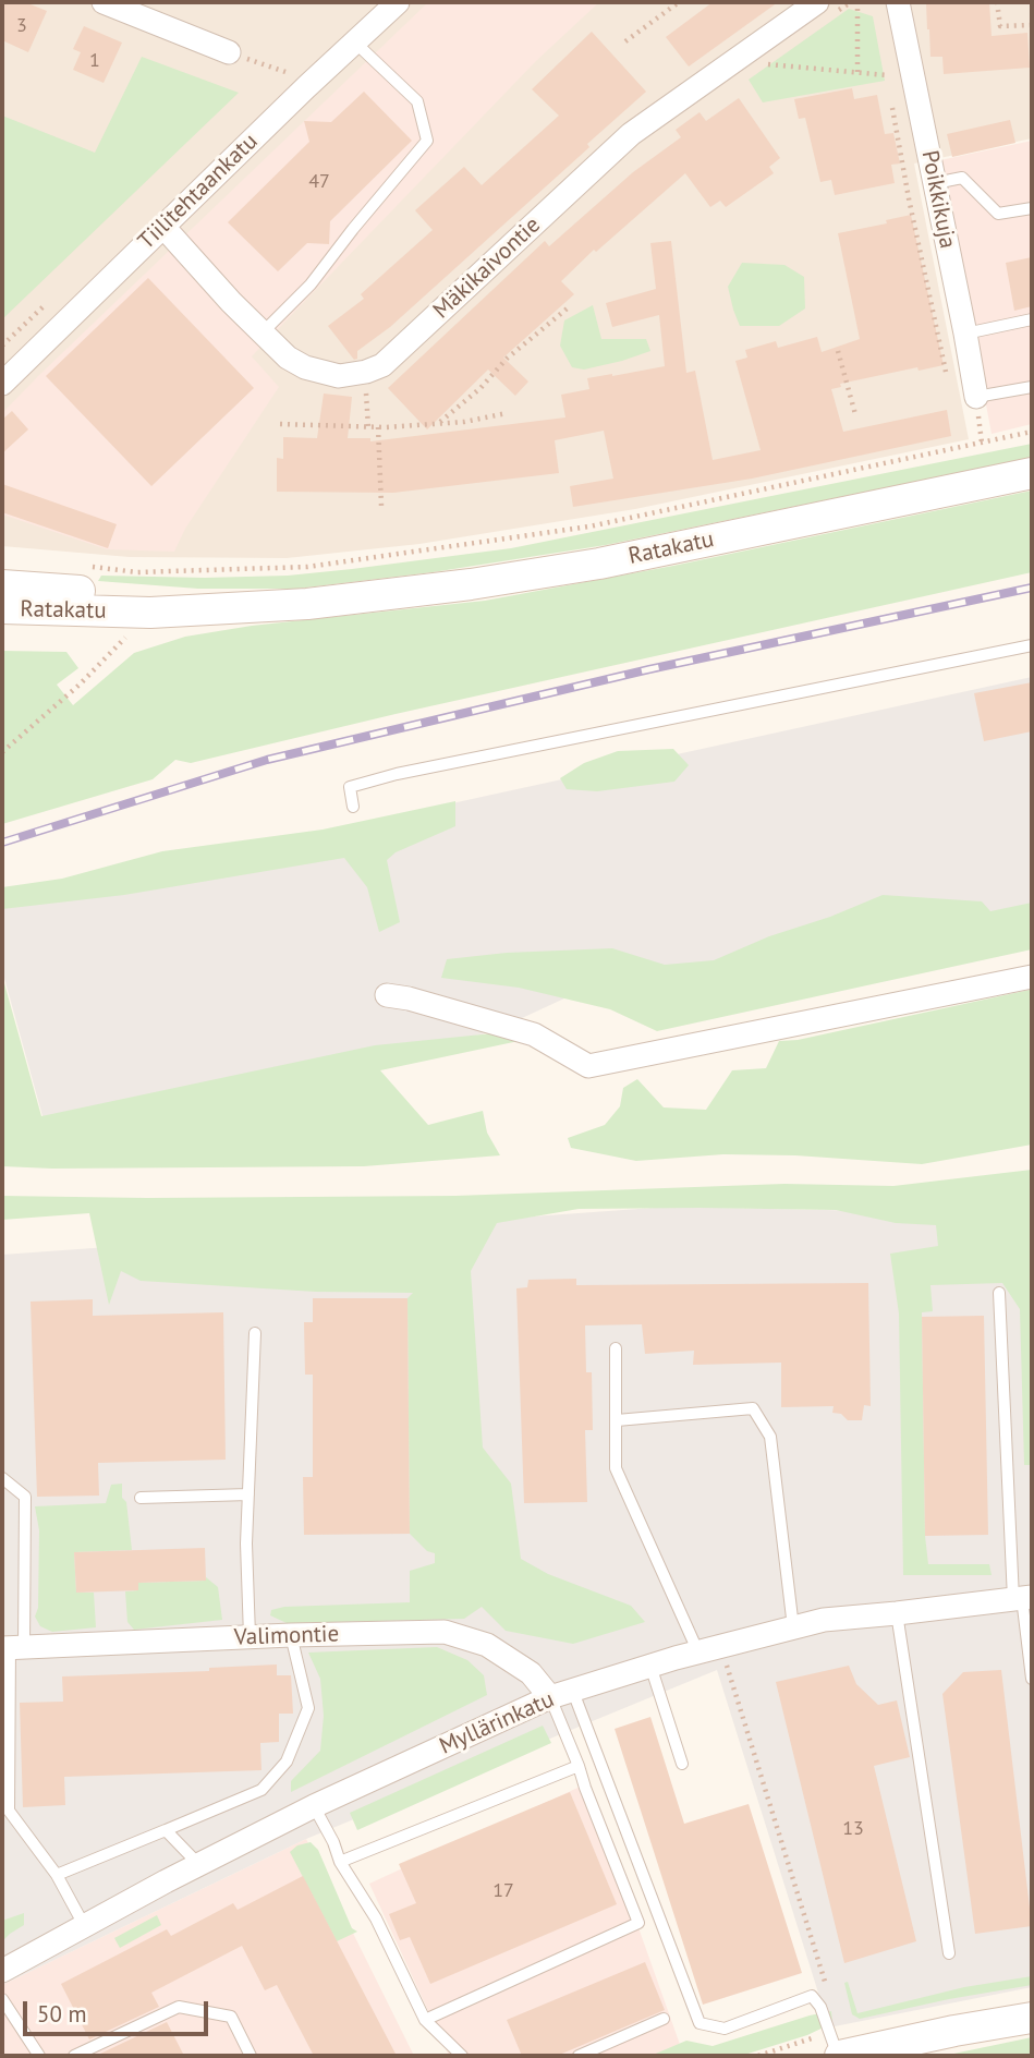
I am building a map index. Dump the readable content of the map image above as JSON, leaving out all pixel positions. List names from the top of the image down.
{
  "streets": {
    "main road": ["Ratakatu"],
    "street": [
      "Tiilitehtaankatu",
      "Poikkikuja",
      "Mäkikaivontie",
      "Valimontie",
      "Myllärinkatu"
    ]
  },
  "crossings": [
    ["Valimontie", "Myllärinkatu"]
  ],
  "house_numbers": [
    "3",
    "1",
    "47",
    "13",
    "17"
  ],
  "scale_bar": "50 m"
}
